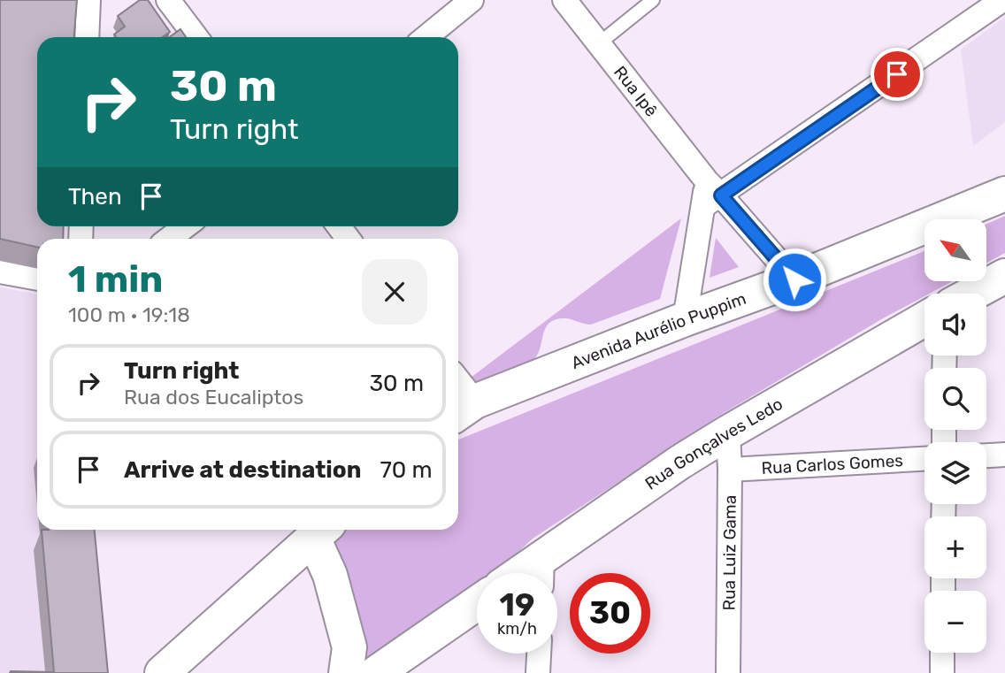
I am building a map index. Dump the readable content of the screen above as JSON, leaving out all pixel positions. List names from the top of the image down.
{
  "streets": {
    "main road": ["Avenida Aurélio Puppim", "Rua Gonçalves Ledo"],
    "street": ["Rua Ipê", "Rua Carlos Gomes", "Rua Luiz Gama"]
  },
  "crossings": [
    ["Rua Ipê", "Avenida Aurélio Puppim"],
    ["Rua Gonçalves Ledo", "Rua Luiz Gama"],
    ["Rua Carlos Gomes", "Rua Luiz Gama"]
  ],
  "north": "top left",
  "page": {
    "turn": ["30 m", "Turn right"],
    "then": "Then",
    "map_buttons": ["+", "−"],
    "heading": ["1 min", "100 m · 19:18"],
    "list": [
      {
        "name": "Turn right",
        "note": "Rua dos Eucaliptos",
        "value": "30 m"
      },
      {
        "name": "Arrive at destination",
        "value": "70 m"
      }
    ],
    "speed": "19 km/h",
    "limit": "30"
  }
}
